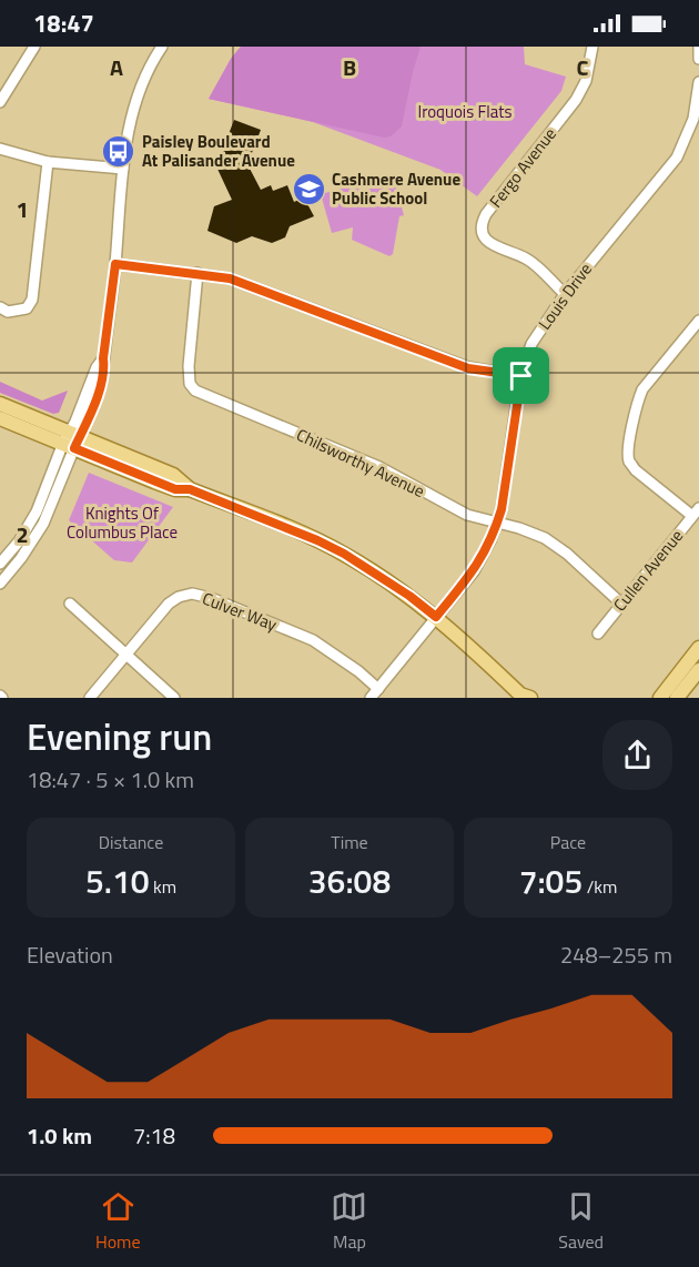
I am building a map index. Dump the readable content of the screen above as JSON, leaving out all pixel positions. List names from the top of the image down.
{
  "streets": {
    "street": [
      "Fergo Avenue",
      "Louis Drive",
      "Chilsworthy Avenue",
      "Cullen Avenue",
      "Culver Way"
    ]
  },
  "crossings": [
    ["Fergo Avenue", "Louis Drive"],
    ["Louis Drive", "Chilsworthy Avenue"],
    ["Louis Drive", "Culver Way"],
    ["Chilsworthy Avenue", "Cullen Avenue"]
  ],
  "parks": ["Iroquois Flats", "Knights Of Columbus Place"],
  "places": {
    "bus stop": ["Paisley Boulevard At Palisander Avenue"],
    "school or university": ["Cashmere Avenue Public School"]
  },
  "page": {
    "status": "18:47",
    "heading": ["Evening run", "18:47 · 5 × 1.0 km"],
    "stats": [
      ["Distance", "5.10 km"],
      ["Time", "36:08"],
      ["Pace", "7:05 /km"]
    ],
    "chart": ["Elevation", "248–255 m"],
    "list": [
      {
        "name": "1.0 km",
        "note": "7:18"
      }
    ],
    "tabs": ["Home", "Map", "Saved"]
  },
  "grid": {
    "columns": ["A", "B", "C"],
    "rows": ["1", "2"]
  }
}
